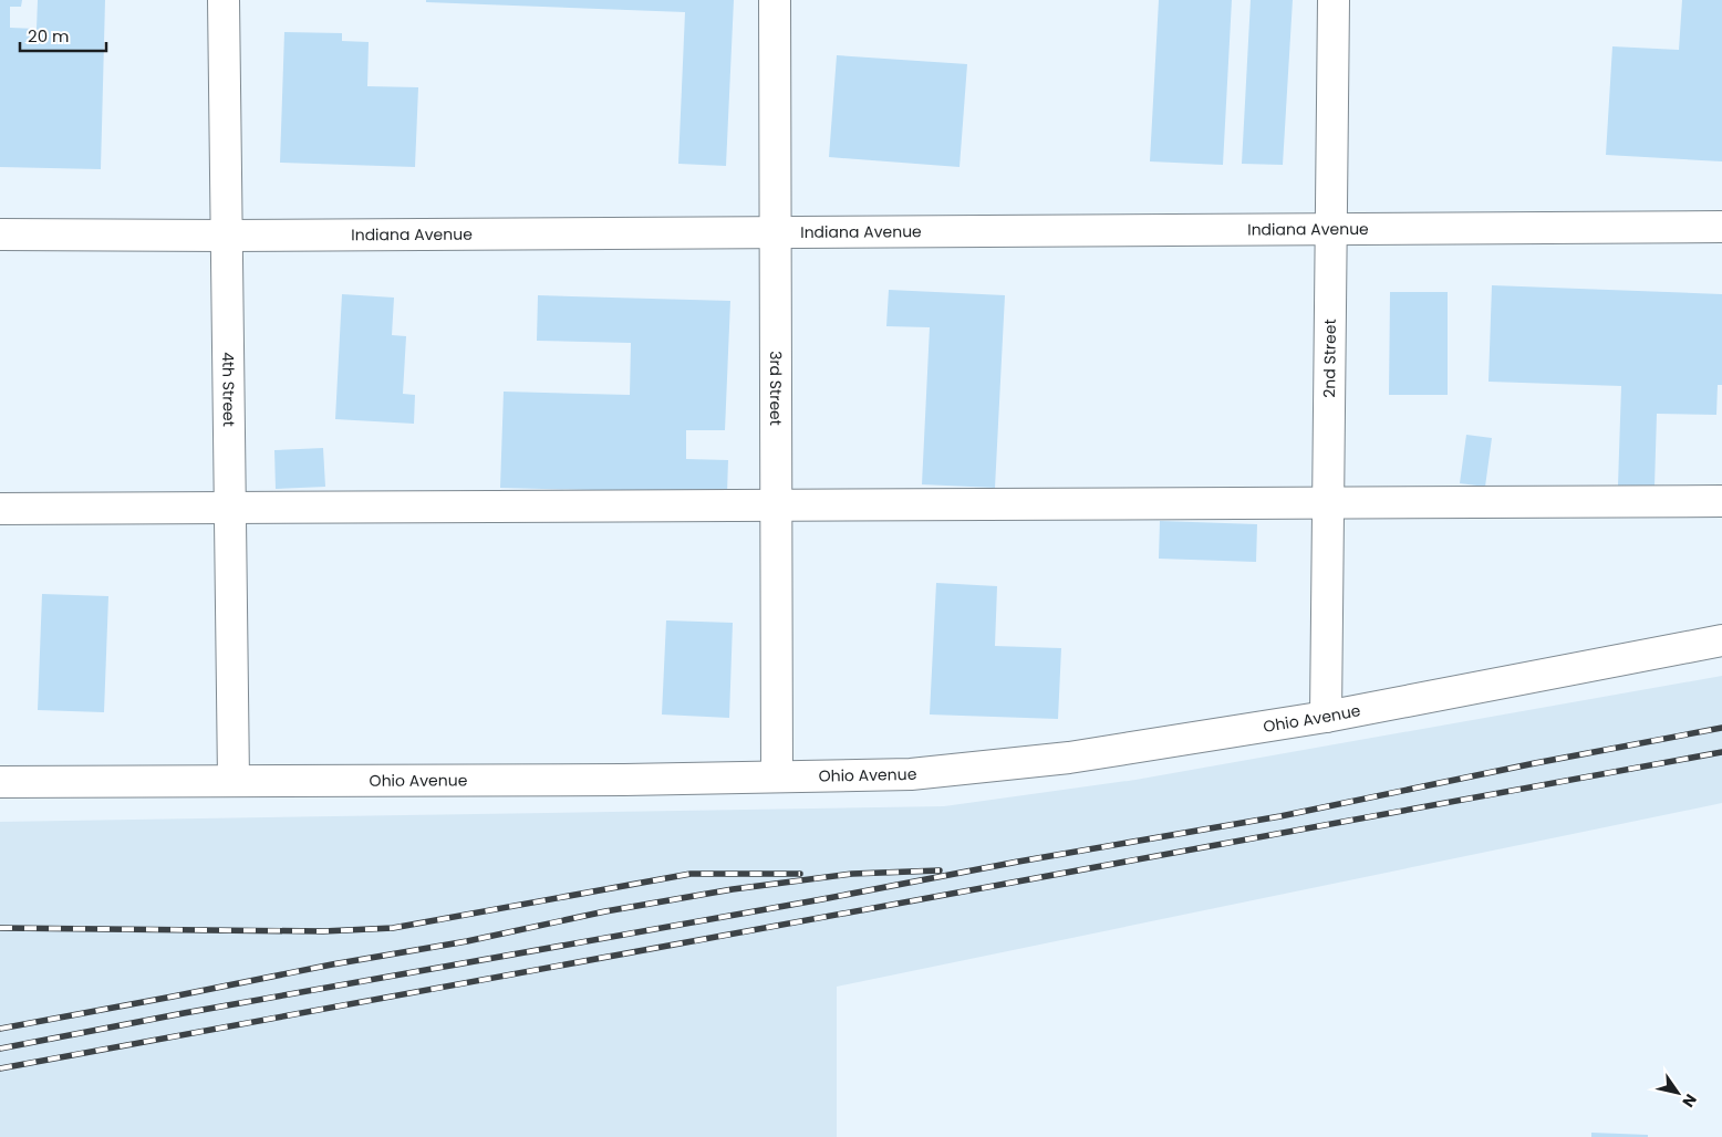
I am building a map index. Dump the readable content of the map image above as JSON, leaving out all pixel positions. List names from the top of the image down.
{
  "streets": {
    "street": [
      "Indiana Avenue",
      "2nd Street",
      "3rd Street",
      "4th Street",
      "Ohio Avenue"
    ]
  },
  "crossings": [
    ["Indiana Avenue", "2nd Street"],
    ["Indiana Avenue", "3rd Street"],
    ["Indiana Avenue", "4th Street"],
    ["2nd Street", "Ohio Avenue"],
    ["3rd Street", "Ohio Avenue"],
    ["4th Street", "Ohio Avenue"]
  ],
  "scale_bar": "20 m",
  "north": "bottom right"
}
